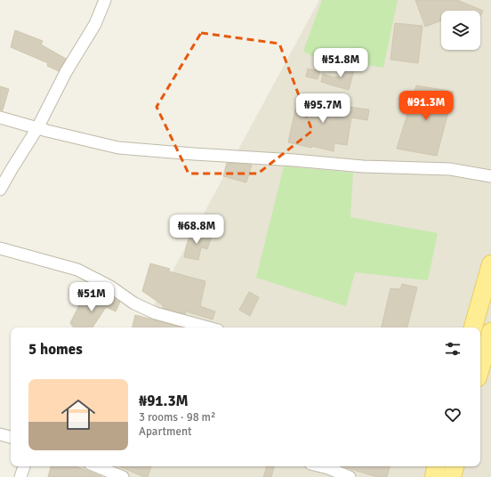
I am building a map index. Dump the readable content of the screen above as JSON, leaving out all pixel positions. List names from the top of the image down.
{
  "page": {
    "price": [
      "₦51.8M",
      "₦91.3M",
      "₦95.7M",
      "₦68.8M",
      "₦51M"
    ],
    "heading": "5 homes",
    "list": [
      {
        "name": "₦91.3M",
        "note": "3 rooms · 98 m² · Apartment"
      }
    ]
  }
}
